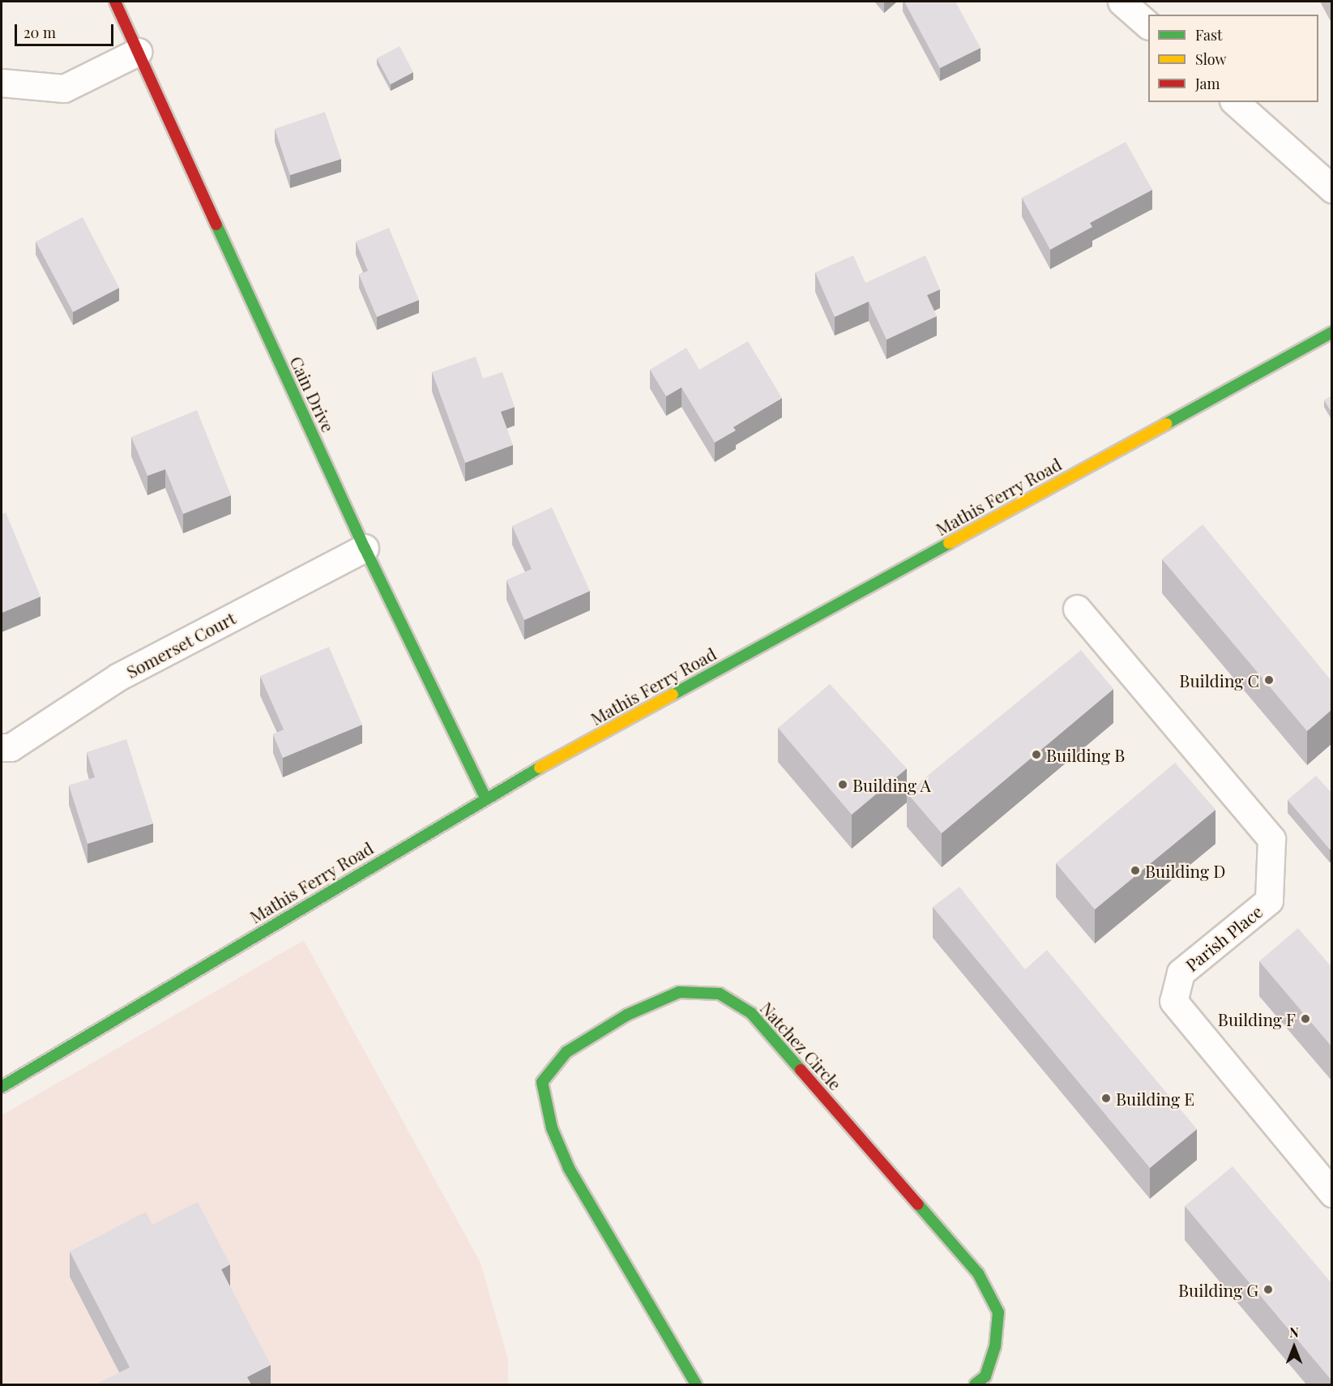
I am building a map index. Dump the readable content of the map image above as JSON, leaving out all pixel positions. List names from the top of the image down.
{
  "streets": {
    "street": [
      "Cain Drive",
      "Mathis Ferry Road",
      "Somerset Court",
      "Parish Place",
      "Natchez Circle"
    ]
  },
  "crossings": [
    ["Cain Drive", "Mathis Ferry Road"],
    ["Cain Drive", "Somerset Court"]
  ],
  "places": [
    "Building C",
    "Building B",
    "Building A",
    "Building D",
    "Building F",
    "Building E",
    "Building G"
  ],
  "legend": ["Fast", "Slow", "Jam"],
  "scale_bar": "20 m",
  "north": "top"
}
